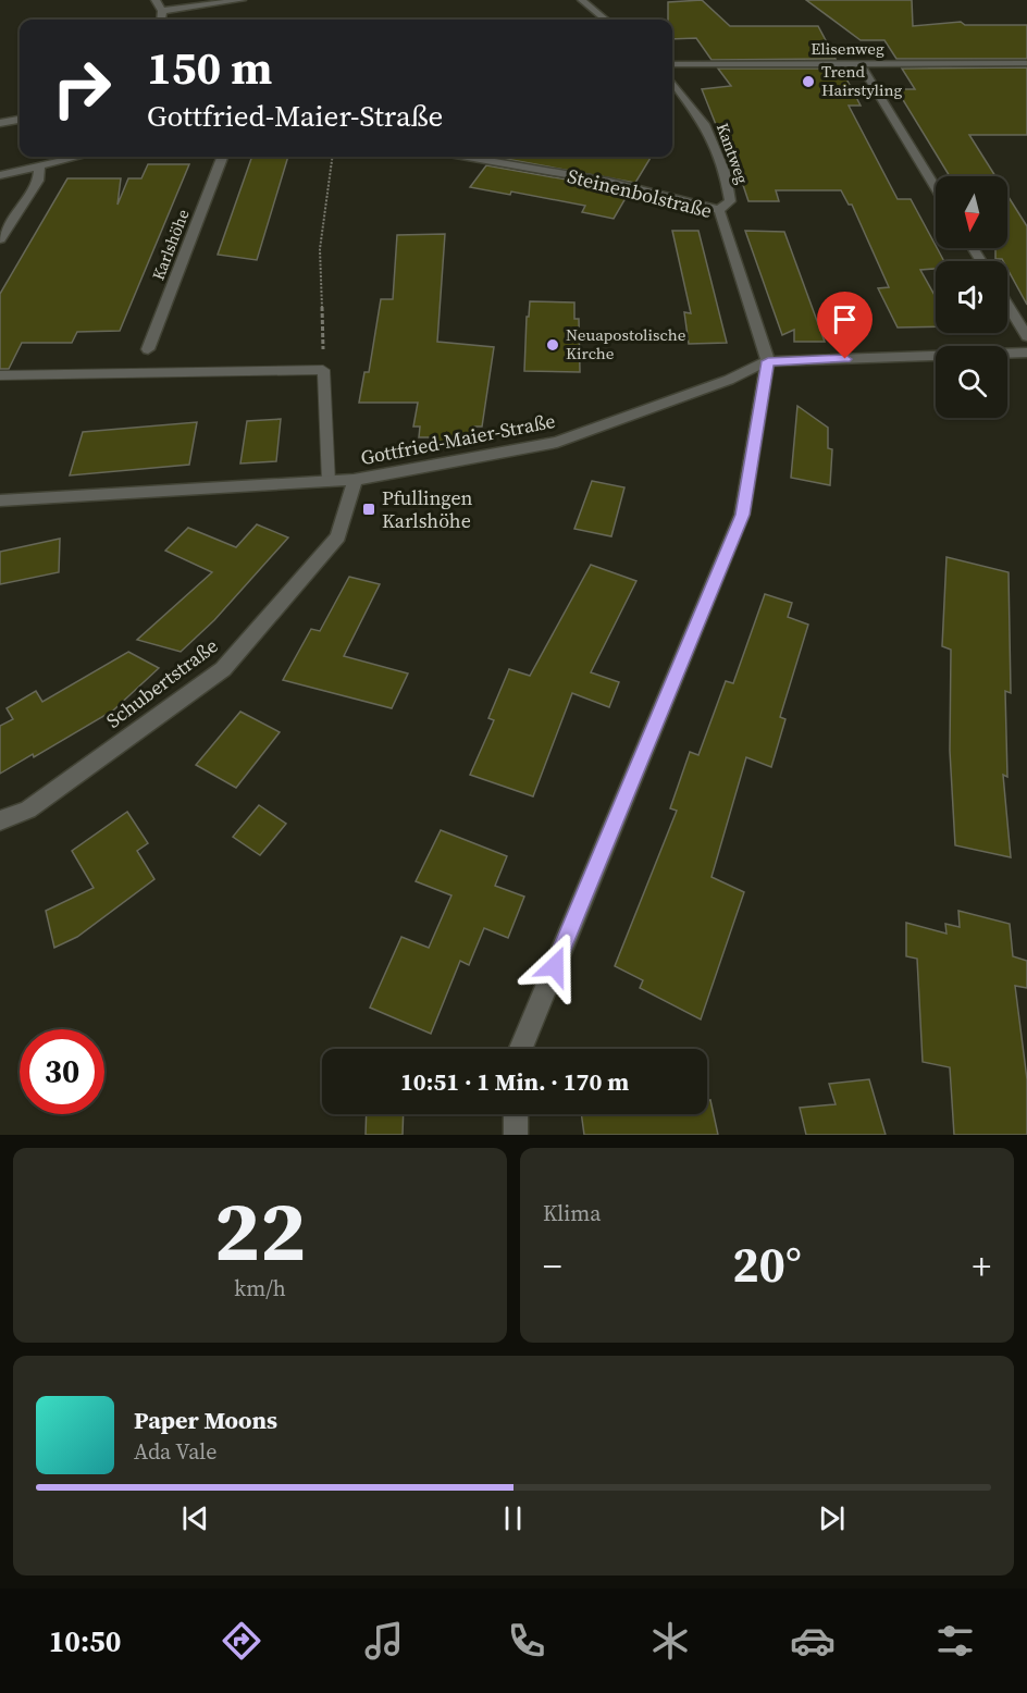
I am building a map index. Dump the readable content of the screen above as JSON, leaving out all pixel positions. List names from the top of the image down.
{
  "streets": {
    "street": [
      "Elisenweg",
      "Kantweg",
      "Steinenbolstraße",
      "Karlshöhe",
      "Gottfried-Maier-Straße",
      "Schubertstraße"
    ]
  },
  "crossings": [
    ["Kantweg", "Steinenbolstraße"],
    ["Steinenbolstraße", "Gottfried-Maier-Straße"],
    ["Gottfried-Maier-Straße", "Schubertstraße"]
  ],
  "places": {
    "other": ["Trend Hairstyling", "Neuapostolische Kirche"],
    "transit": ["Pfullingen Karlshöhe"]
  },
  "north": "bottom",
  "page": {
    "turn": ["150 m", "Gottfried-Maier-Straße"],
    "limit": "30",
    "trip": "10:51 · 1 Min. · 170 m",
    "tile": [
      ["22", "km/h"],
      "Klima"
    ],
    "heat": ["−", "20°", "+"],
    "song": ["Paper Moons", "Ada Vale"],
    "tabs": "10:50"
  }
}
